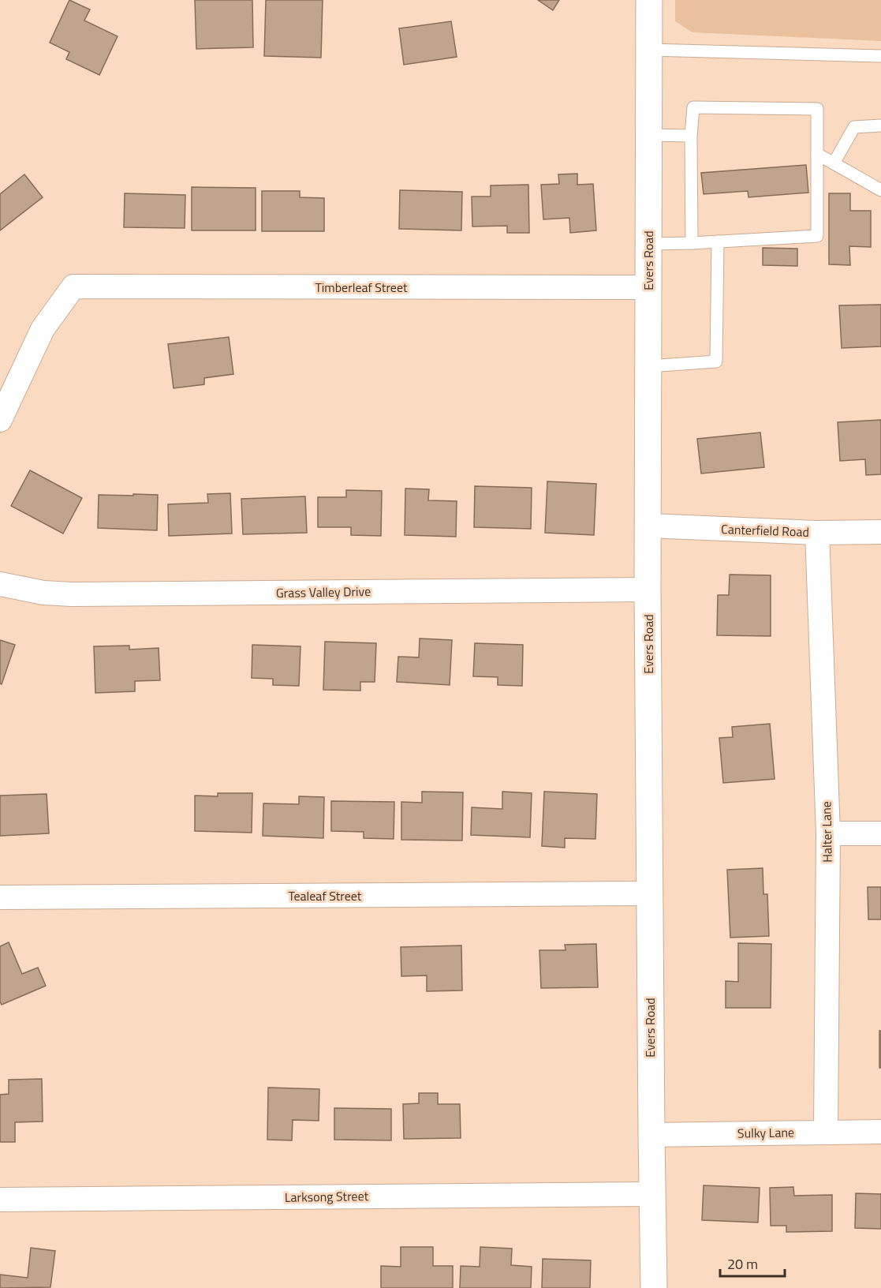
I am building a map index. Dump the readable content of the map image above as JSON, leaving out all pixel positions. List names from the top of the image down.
{
  "streets": {
    "main road": ["Evers Road"],
    "street": [
      "Timberleaf Street",
      "Canterfield Road",
      "Grass Valley Drive",
      "Halter Lane",
      "Tealeaf Street",
      "Sulky Lane",
      "Larksong Street"
    ]
  },
  "crossings": [
    ["Evers Road", "Timberleaf Street"],
    ["Evers Road", "Canterfield Road"],
    ["Evers Road", "Grass Valley Drive"],
    ["Evers Road", "Tealeaf Street"],
    ["Evers Road", "Sulky Lane"],
    ["Evers Road", "Larksong Street"],
    ["Canterfield Road", "Halter Lane"],
    ["Halter Lane", "Sulky Lane"]
  ],
  "scale_bar": "20 m"
}
